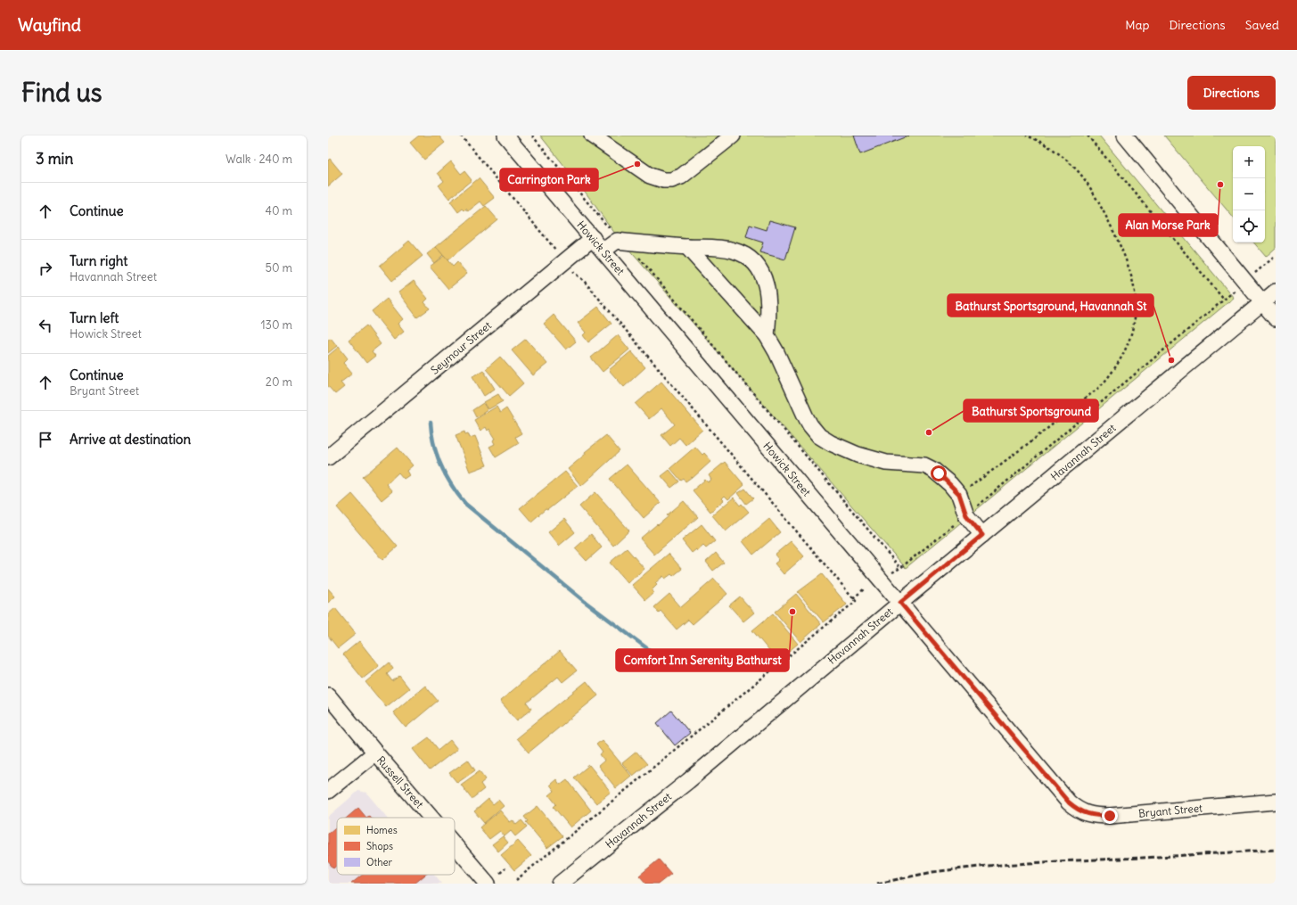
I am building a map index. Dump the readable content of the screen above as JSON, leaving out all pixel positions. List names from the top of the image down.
{
  "streets": {
    "street": [
      "Howick Street",
      "Seymour Street",
      "Havannah Street",
      "Russell Street",
      "Bryant Street"
    ]
  },
  "crossings": [
    ["Howick Street", "Seymour Street"],
    ["Howick Street", "Havannah Street"],
    ["Howick Street", "Bryant Street"]
  ],
  "places": [
    "Carrington Park",
    "Alan Morse Park",
    "Bathurst Sportsground, Havannah St",
    "Bathurst Sportsground",
    "Comfort Inn Serenity Bathurst"
  ],
  "legend": ["Homes", "Shops", "Other"],
  "page": {
    "header": "Wayfind",
    "nav": ["Map", "Directions", "Saved"],
    "buttons": "Directions",
    "title": "Find us",
    "heading": ["3 min", "Walk · 240 m"],
    "map_buttons": ["+", "−"],
    "list": [
      ["Continue", "40 m"],
      ["Turn right", "Havannah Street", "50 m"],
      ["Turn left", "Howick Street", "130 m"],
      ["Continue", "Bryant Street", "20 m"],
      "Arrive at destination"
    ]
  }
}
